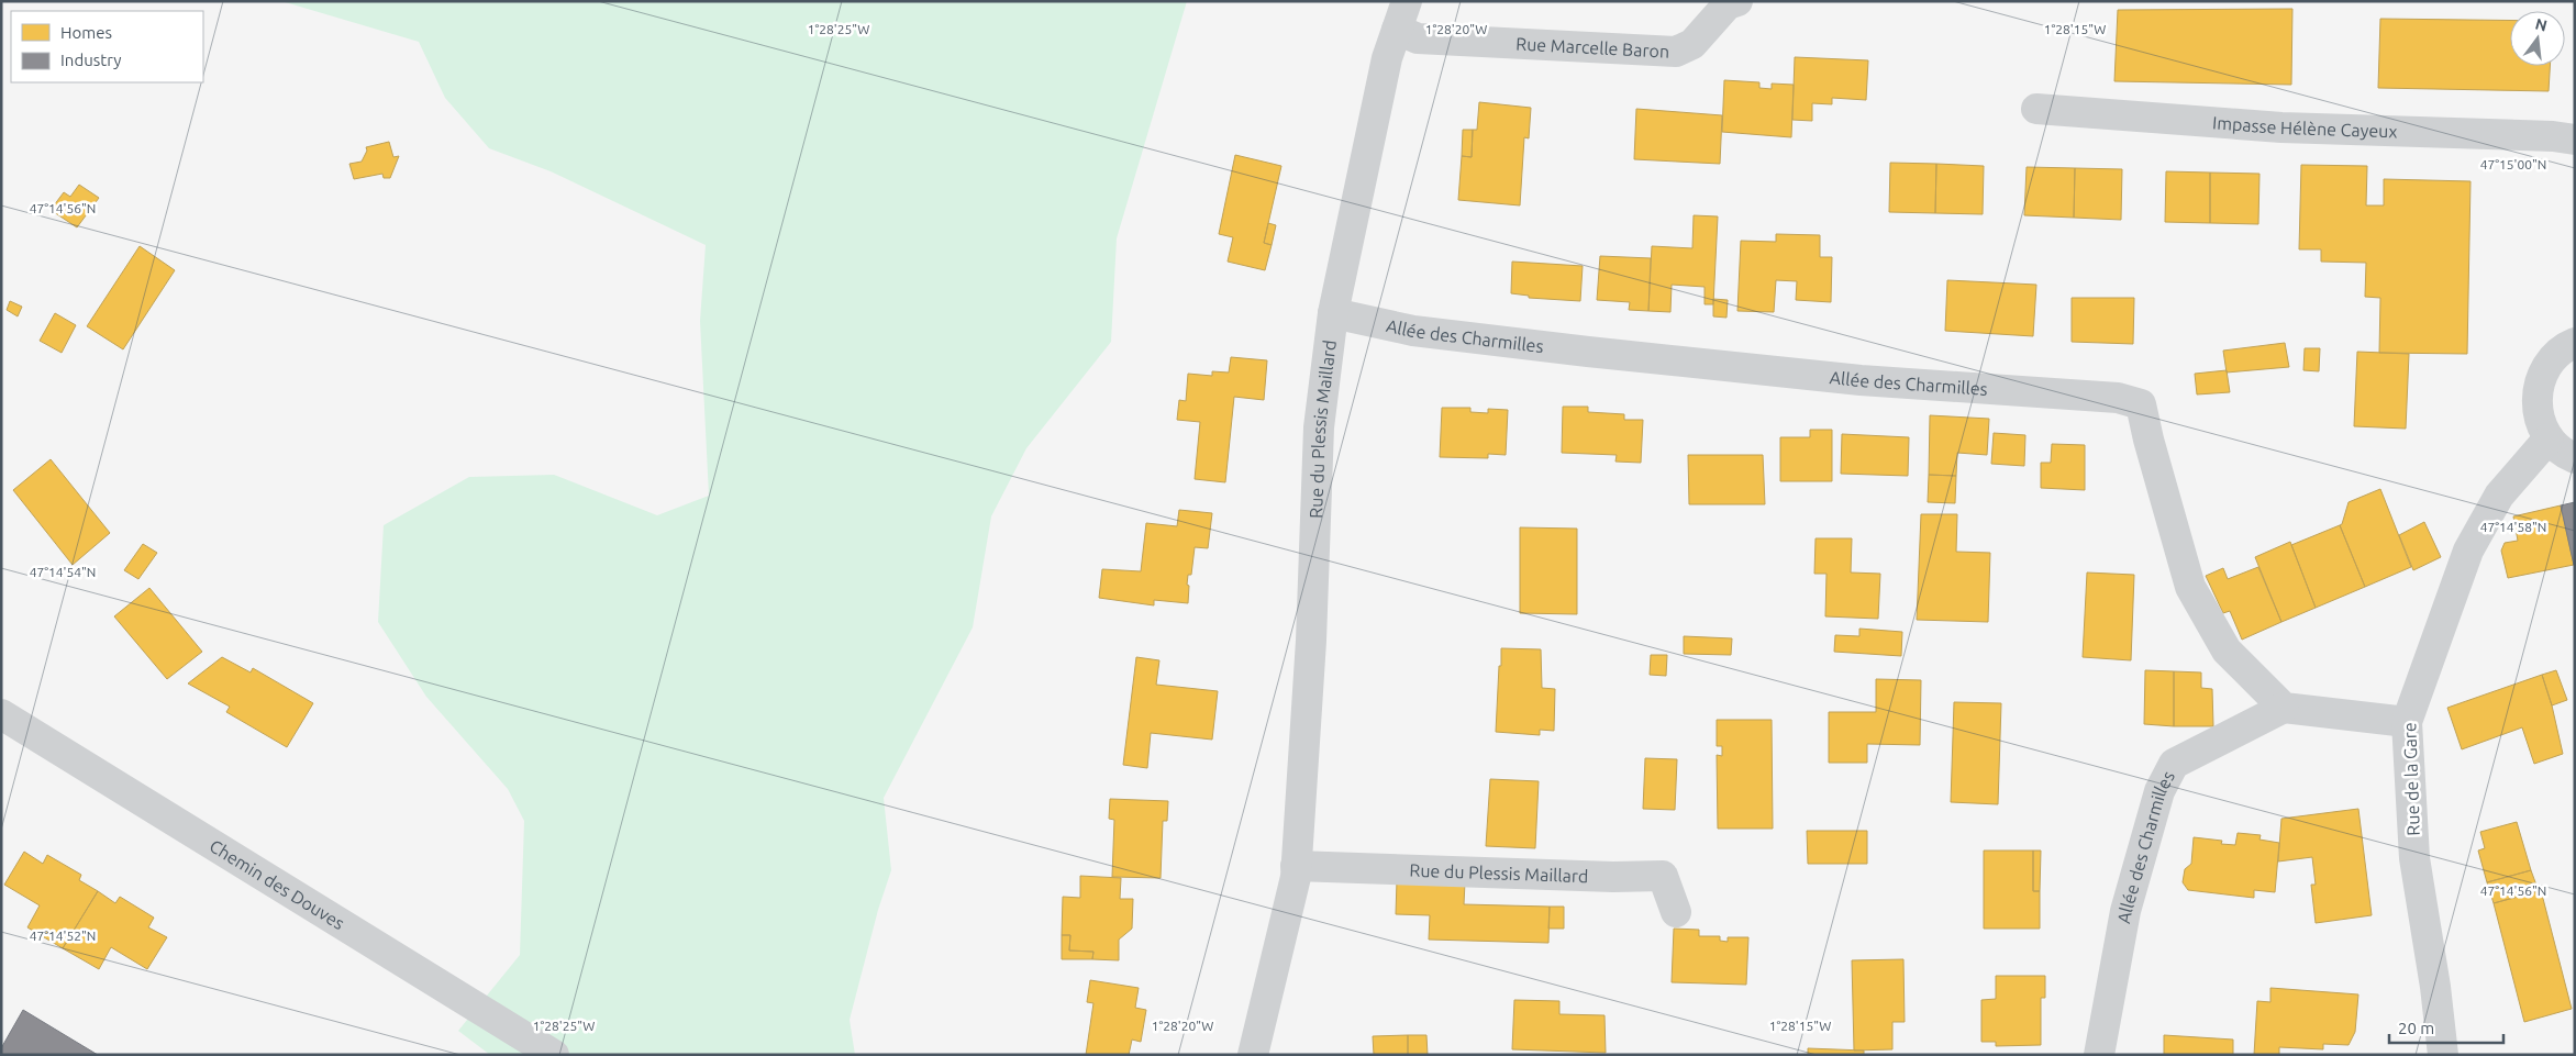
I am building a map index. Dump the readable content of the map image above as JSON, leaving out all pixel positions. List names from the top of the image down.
{
  "streets": {
    "street": [
      "Rue Marcelle Baron",
      "Impasse Hélène Cayeux",
      "Allée des Charmilles",
      "Rue du Plessis Maillard",
      "Rue de la Gare",
      "Chemin des Douves"
    ]
  },
  "crossings": [
    ["Rue Marcelle Baron", "Rue du Plessis Maillard"],
    ["Allée des Charmilles", "Rue du Plessis Maillard"]
  ],
  "legend": ["Homes", "Industry"],
  "scale_bar": "20 m",
  "north": "top",
  "coordinates": [
    "1°28'15\"W",
    "1°28'25\"W",
    "1°28'20\"W",
    "47°15'00\"N",
    "47°14'56\"N",
    "47°14'58\"N",
    "47°14'54\"N",
    "47°14'52\"N"
  ]
}
